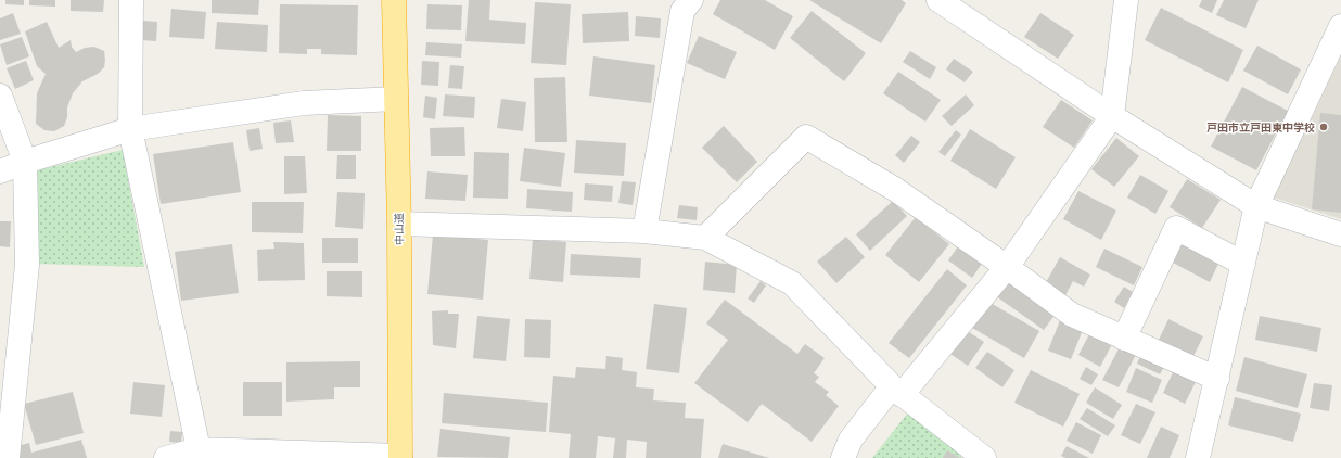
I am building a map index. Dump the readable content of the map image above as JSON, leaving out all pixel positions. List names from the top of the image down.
{
  "streets": {
    "highway": ["中山道"]
  },
  "places": ["戸田市立戸田東中学校"]
}
